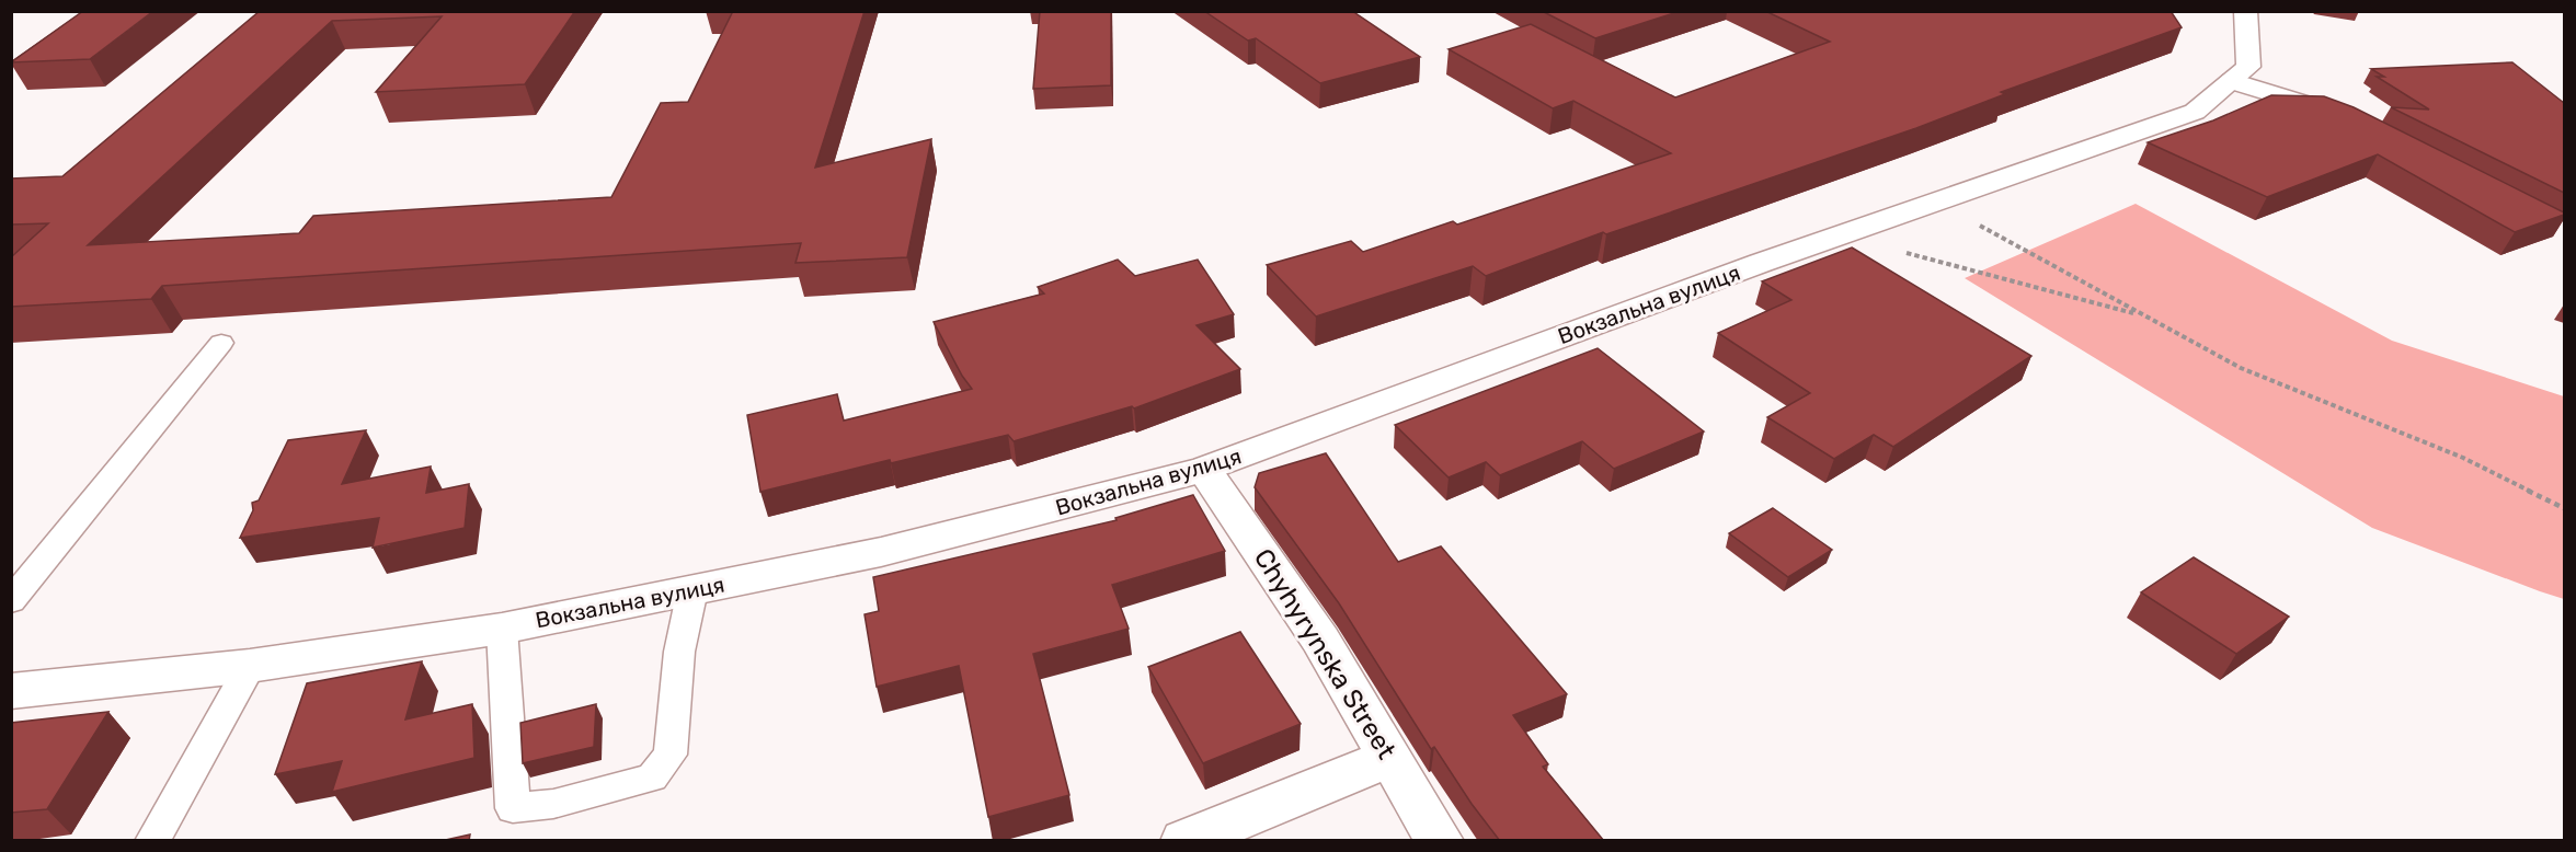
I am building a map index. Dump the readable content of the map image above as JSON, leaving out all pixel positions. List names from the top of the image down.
{
  "streets": {
    "main road": ["Вокзальна вулиця", "Chyhyrynska Street"]
  },
  "crossings": [
    ["Вокзальна вулиця", "Chyhyrynska Street"]
  ]
}
